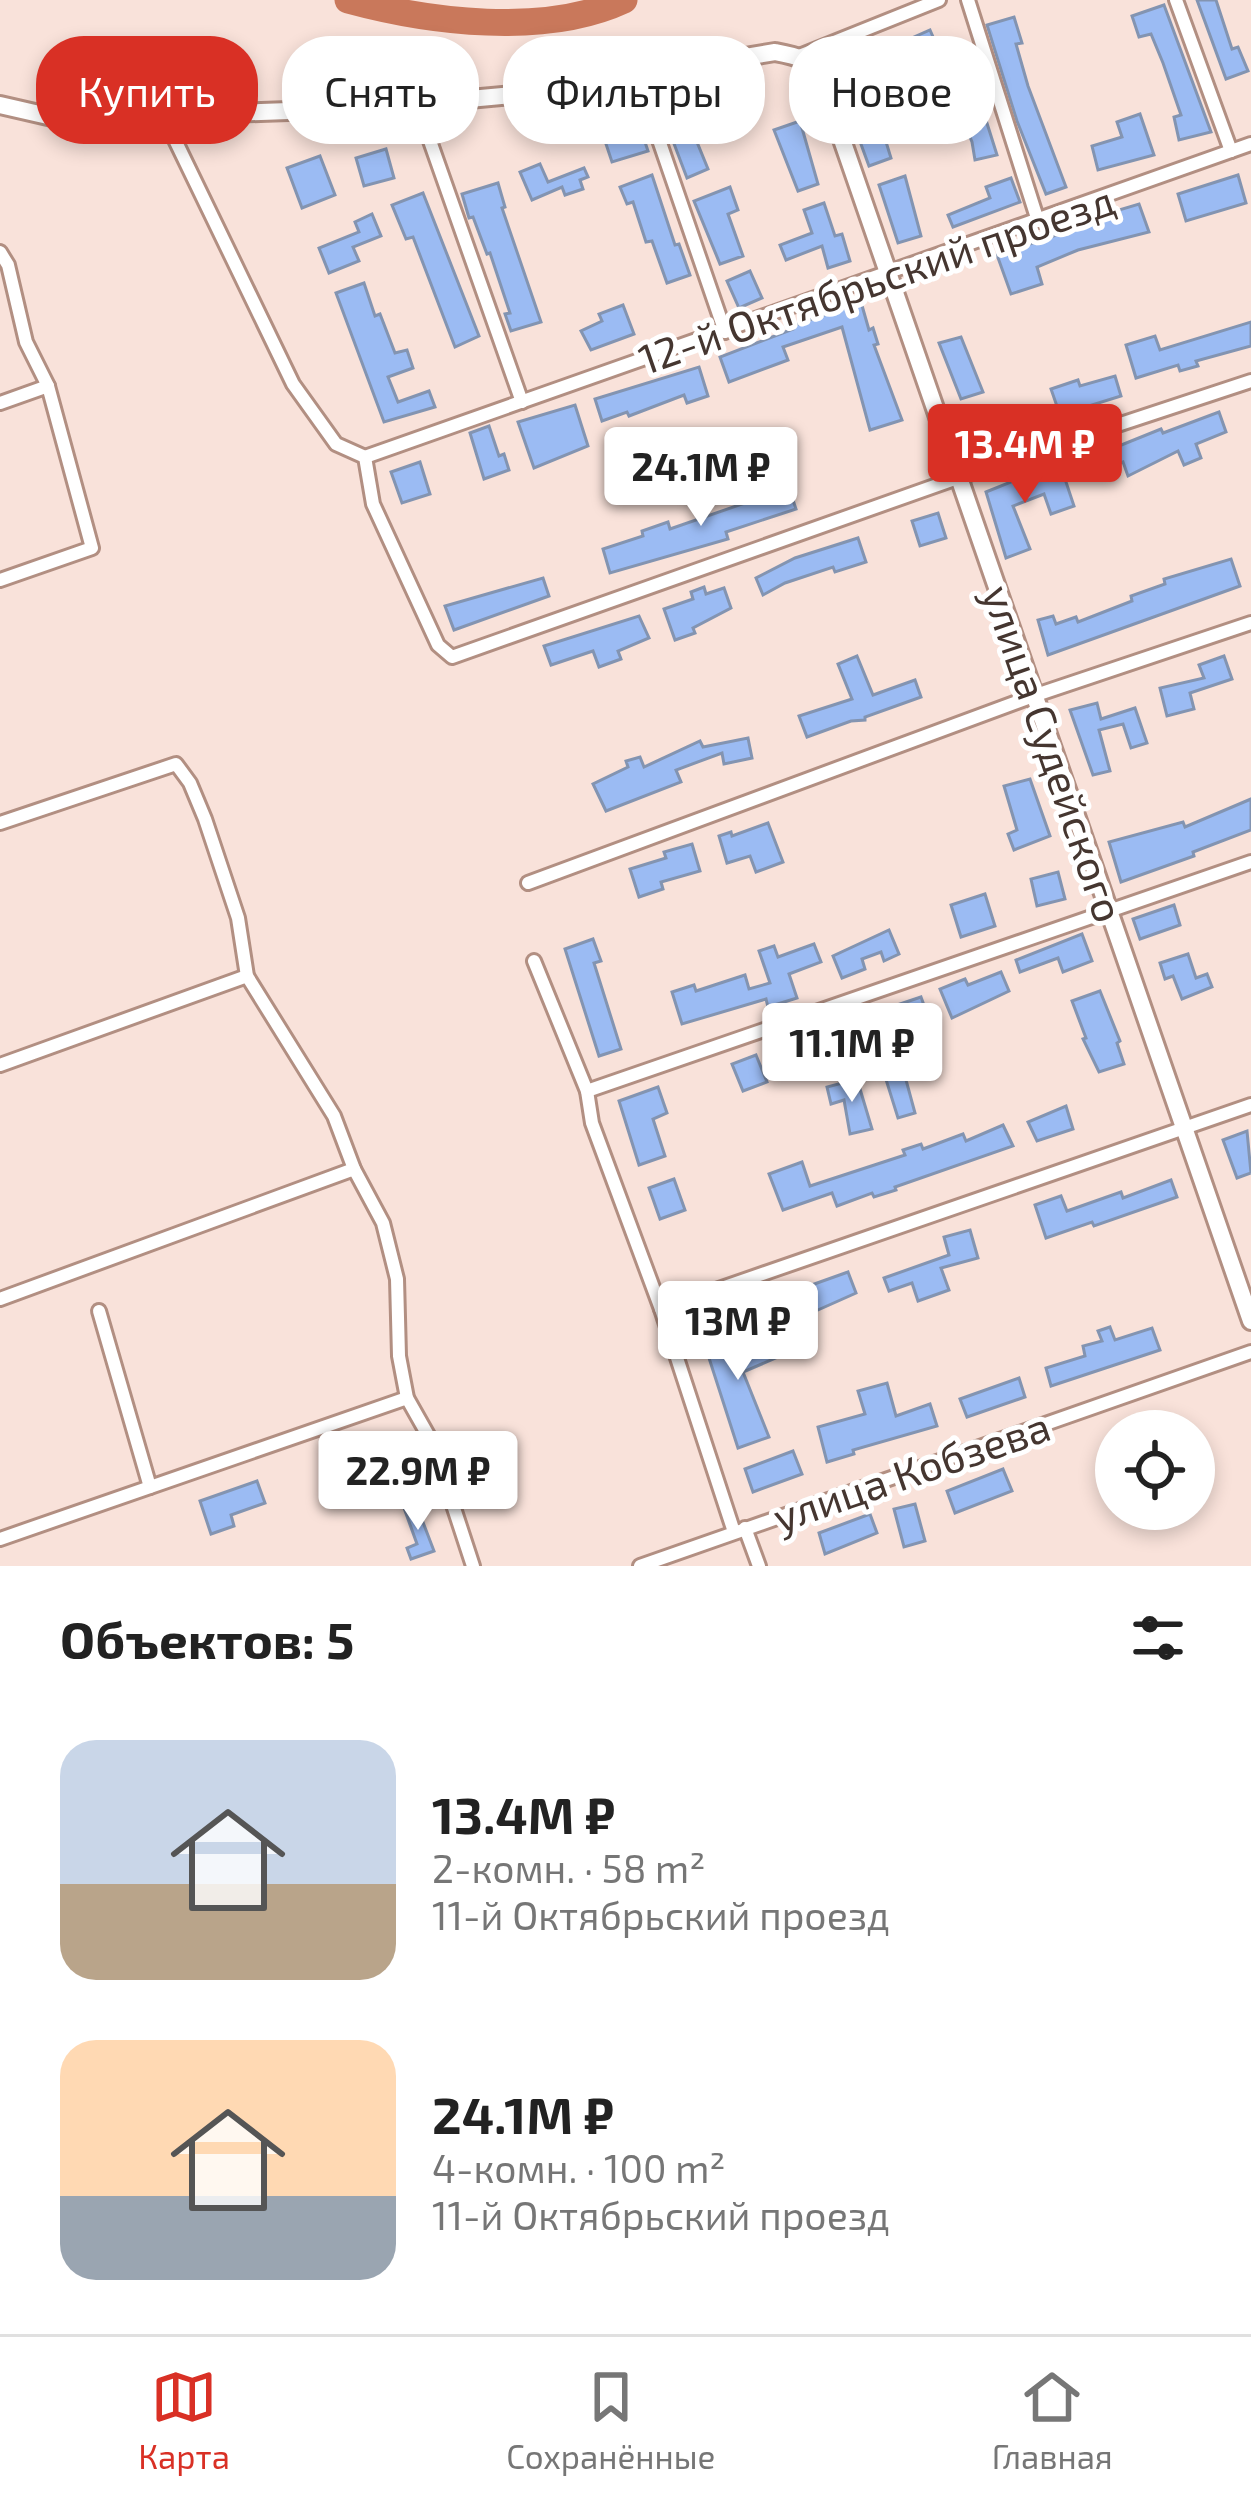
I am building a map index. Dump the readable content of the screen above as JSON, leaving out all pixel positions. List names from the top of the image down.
{
  "streets": {
    "street": ["12-й Октябрьский проезд", "улица Судейского", "улица Кобзева"]
  },
  "crossings": [
    ["12-й Октябрьский проезд", "улица Судейского"]
  ],
  "page": {
    "chip": [
      "Купить",
      "Снять",
      "Фильтры",
      "Новое"
    ],
    "price": [
      "13.4M ₽",
      "24.1M ₽",
      "11.1M ₽",
      "13M ₽",
      "22.9M ₽"
    ],
    "heading": "Объектов: 5",
    "list": [
      {
        "name": "13.4M ₽",
        "note": "2-комн. · 58 m² · 11-й Октябрьский проезд"
      },
      {
        "name": "24.1M ₽",
        "note": "4-комн. · 100 m² · 11-й Октябрьский проезд"
      }
    ],
    "tabs": ["Карта", "Сохранённые", "Главная"]
  }
}
